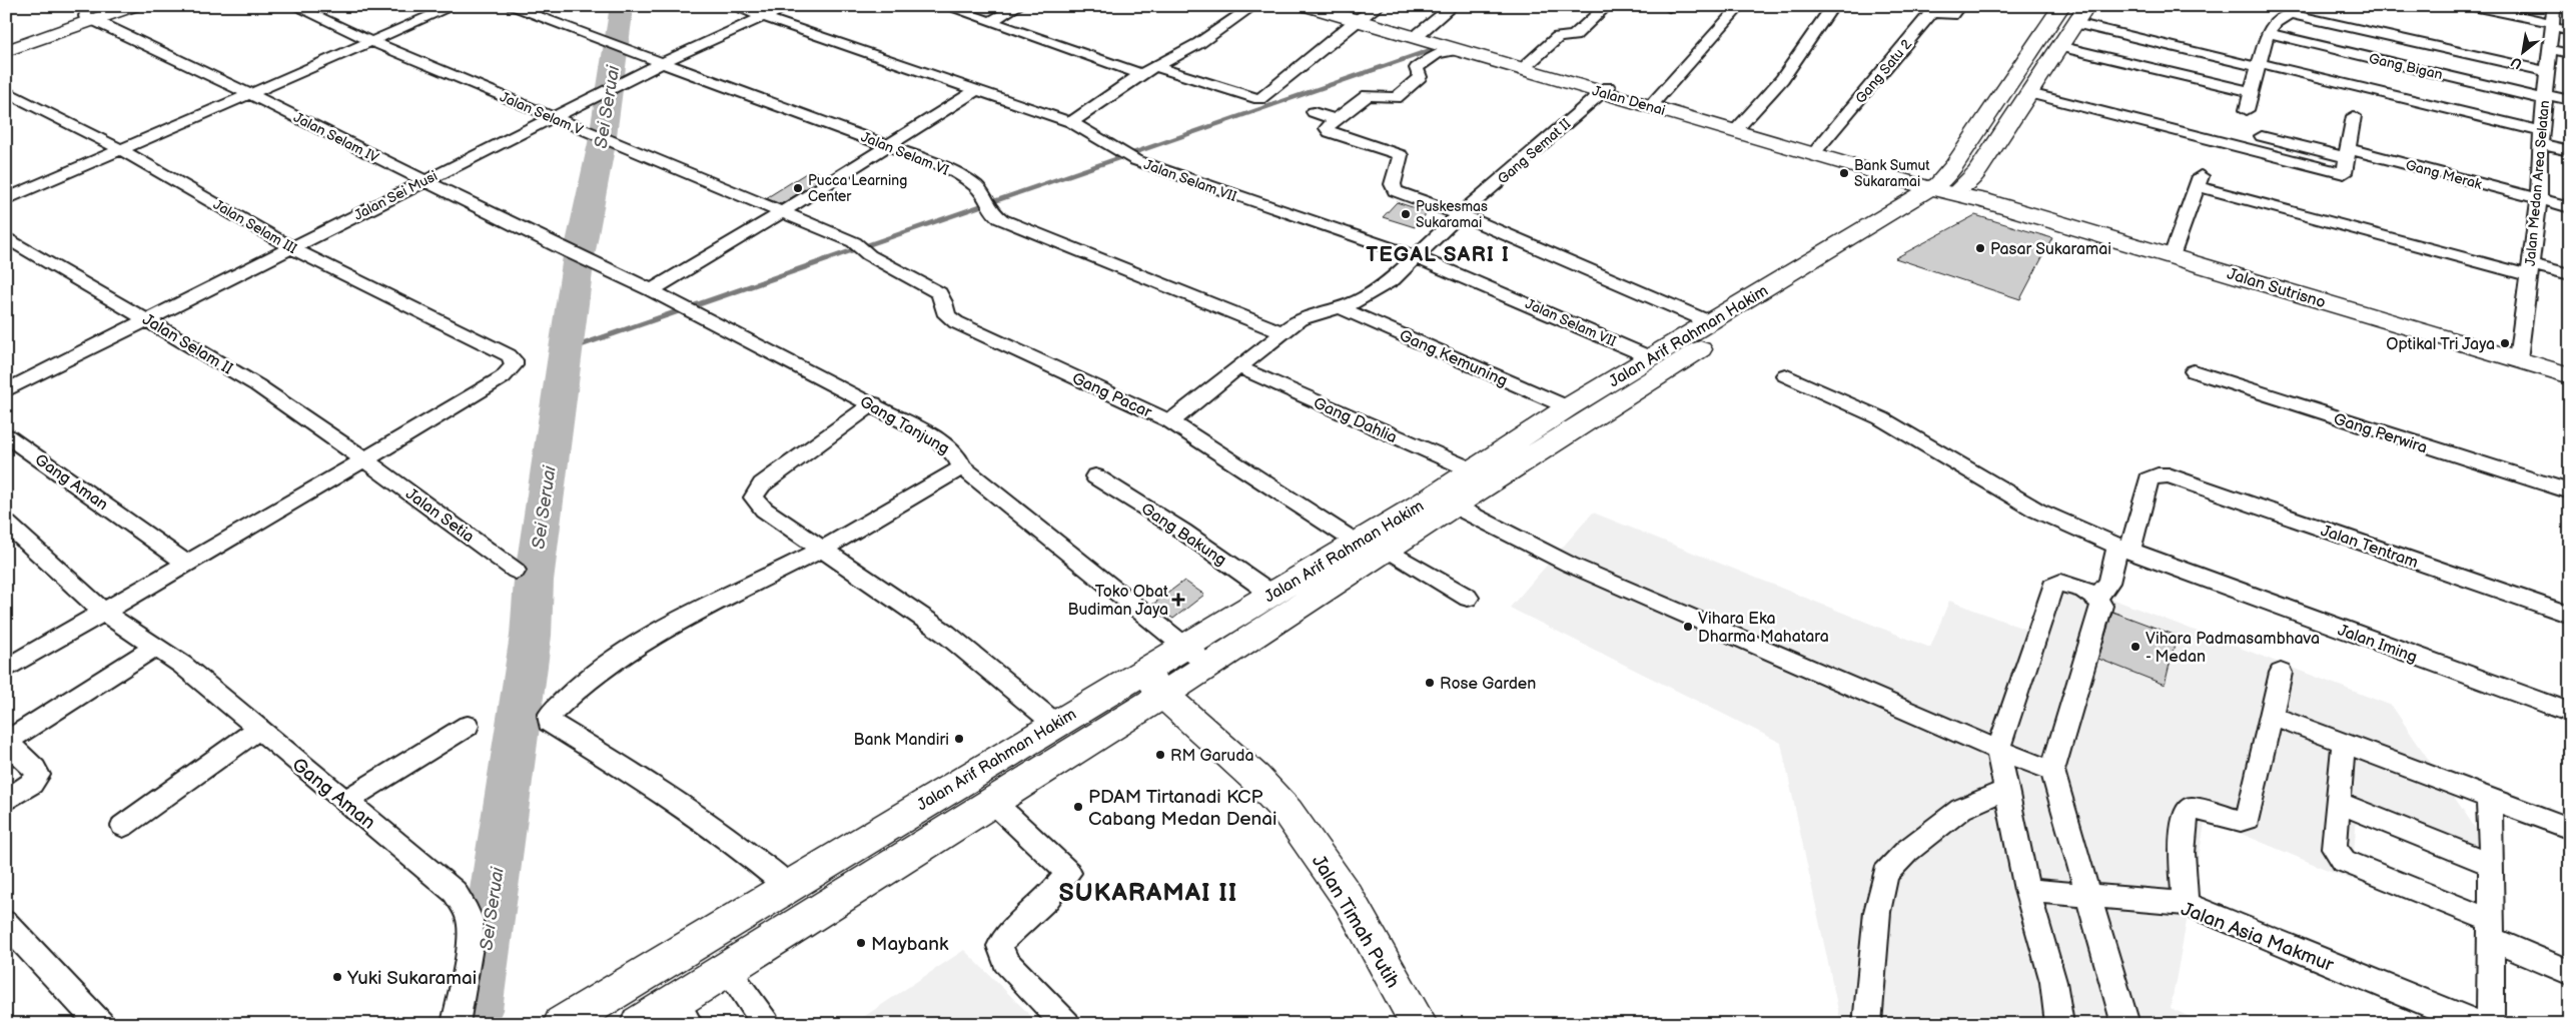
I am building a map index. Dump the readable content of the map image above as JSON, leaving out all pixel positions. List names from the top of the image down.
{
  "streets": {
    "main road": [
      "Jalan Denai",
      "Jalan Sutrisno",
      "Jalan Arif Rahman Hakim",
      "Jalan Timah Putih"
    ],
    "street": [
      "Gang Bigan",
      "Gang Satu 2",
      "Jalan Selam V",
      "Jalan Selam IV",
      "Gang Semat II",
      "Jalan Selam VI",
      "Gang Merak",
      "Jalan Selam VII",
      "Jalan Medan Area Selatan",
      "Jalan Sei Musi",
      "Jalan Selam III",
      "Jalan Selam II",
      "Gang Kemuning",
      "Gang Pacar",
      "Gang Dahlia",
      "Gang Tanjung",
      "Gang Perwira",
      "Gang Aman",
      "Jalan Setia",
      "Gang Bakung",
      "Jalan Tentram",
      "Jalan Iming",
      "Jalan Asia Makmur"
    ]
  },
  "crossings": [
    ["Gang Bigan", "Jalan Medan Area Selatan"],
    ["Gang Satu 2", "Jalan Denai"],
    ["Jalan Denai", "Gang Semat II"],
    ["Jalan Denai", "Jalan Sutrisno"],
    ["Jalan Denai", "Jalan Arif Rahman Hakim"],
    ["Jalan Selam V", "Jalan Sei Musi"],
    ["Jalan Selam V", "Gang Pacar"],
    ["Jalan Selam IV", "Jalan Sei Musi"],
    ["Jalan Selam IV", "Gang Tanjung"],
    ["Gang Semat II", "Jalan Selam VI"],
    ["Gang Semat II", "Jalan Selam VII"],
    ["Gang Semat II", "Gang Kemuning"],
    ["Gang Semat II", "Gang Pacar"],
    ["Gang Semat II", "Gang Dahlia"],
    ["Jalan Selam VI", "Jalan Sei Musi"],
    ["Gang Merak", "Jalan Medan Area Selatan"],
    ["Jalan Selam VII", "Jalan Sei Musi"],
    ["Jalan Selam VII", "Jalan Arif Rahman Hakim"],
    ["Jalan Medan Area Selatan", "Jalan Sutrisno"],
    ["Jalan Sei Musi", "Jalan Selam III"],
    ["Jalan Sei Musi", "Jalan Selam II"],
    ["Jalan Selam III", "Jalan Selam II"],
    ["Jalan Selam III", "Jalan Setia"],
    ["Jalan Sutrisno", "Jalan Arif Rahman Hakim"],
    ["Jalan Arif Rahman Hakim", "Gang Kemuning"],
    ["Jalan Arif Rahman Hakim", "Gang Pacar"],
    ["Jalan Arif Rahman Hakim", "Gang Dahlia"],
    ["Jalan Arif Rahman Hakim", "Gang Tanjung"],
    ["Jalan Arif Rahman Hakim", "Gang Bakung"],
    ["Jalan Arif Rahman Hakim", "Jalan Timah Putih"],
    ["Jalan Selam II", "Jalan Setia"],
    ["Jalan Tentram", "Jalan Iming"]
  ],
  "districts": ["TEGAL SARI I", "SUKARAMAI II"],
  "water": ["Sei Seruai"],
  "places": {
    "other": [
      "Bank Sumut Sukaramai",
      "Pucca Learning Center",
      "Puskesmas Sukaramai",
      "Pasar Sukaramai",
      "Optikal Tri Jaya",
      "Vihara Eka Dharma Mahatara",
      "Vihara Padmasambhava - Medan",
      "Rose Garden",
      "Bank Mandiri",
      "RM Garuda",
      "PDAM Tirtanadi KCP Cabang Medan Denai",
      "Maybank",
      "Yuki Sukaramai"
    ],
    "health": ["Toko Obat Budiman Jaya"]
  },
  "north": "bottom left"
}
